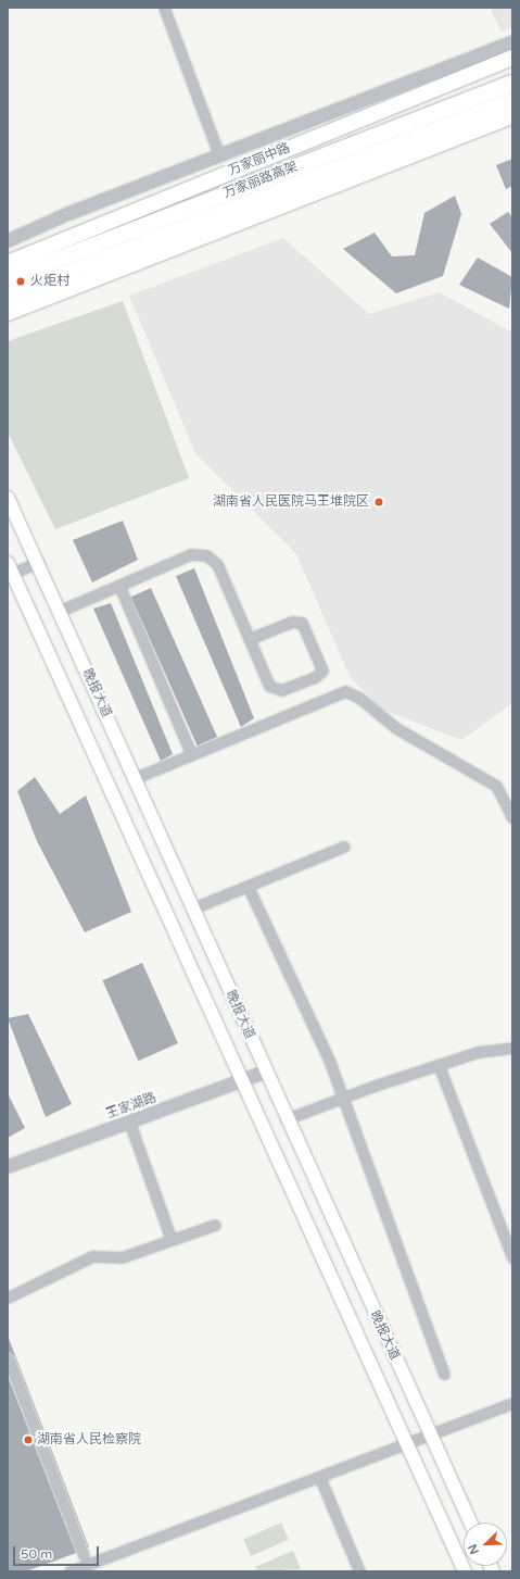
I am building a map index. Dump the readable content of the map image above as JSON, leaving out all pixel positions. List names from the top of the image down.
{
  "streets": {
    "highway": ["万家丽路高架"],
    "main road": ["万家丽中路", "晚报大道"],
    "street": ["王家湖路"]
  },
  "crossings": [
    ["晚报大道", "王家湖路"]
  ],
  "places": ["火炬村", "湖南省人民医院马王堆院区", "湖南省人民检察院"],
  "scale_bar": "50 m",
  "north": "bottom left"
}
